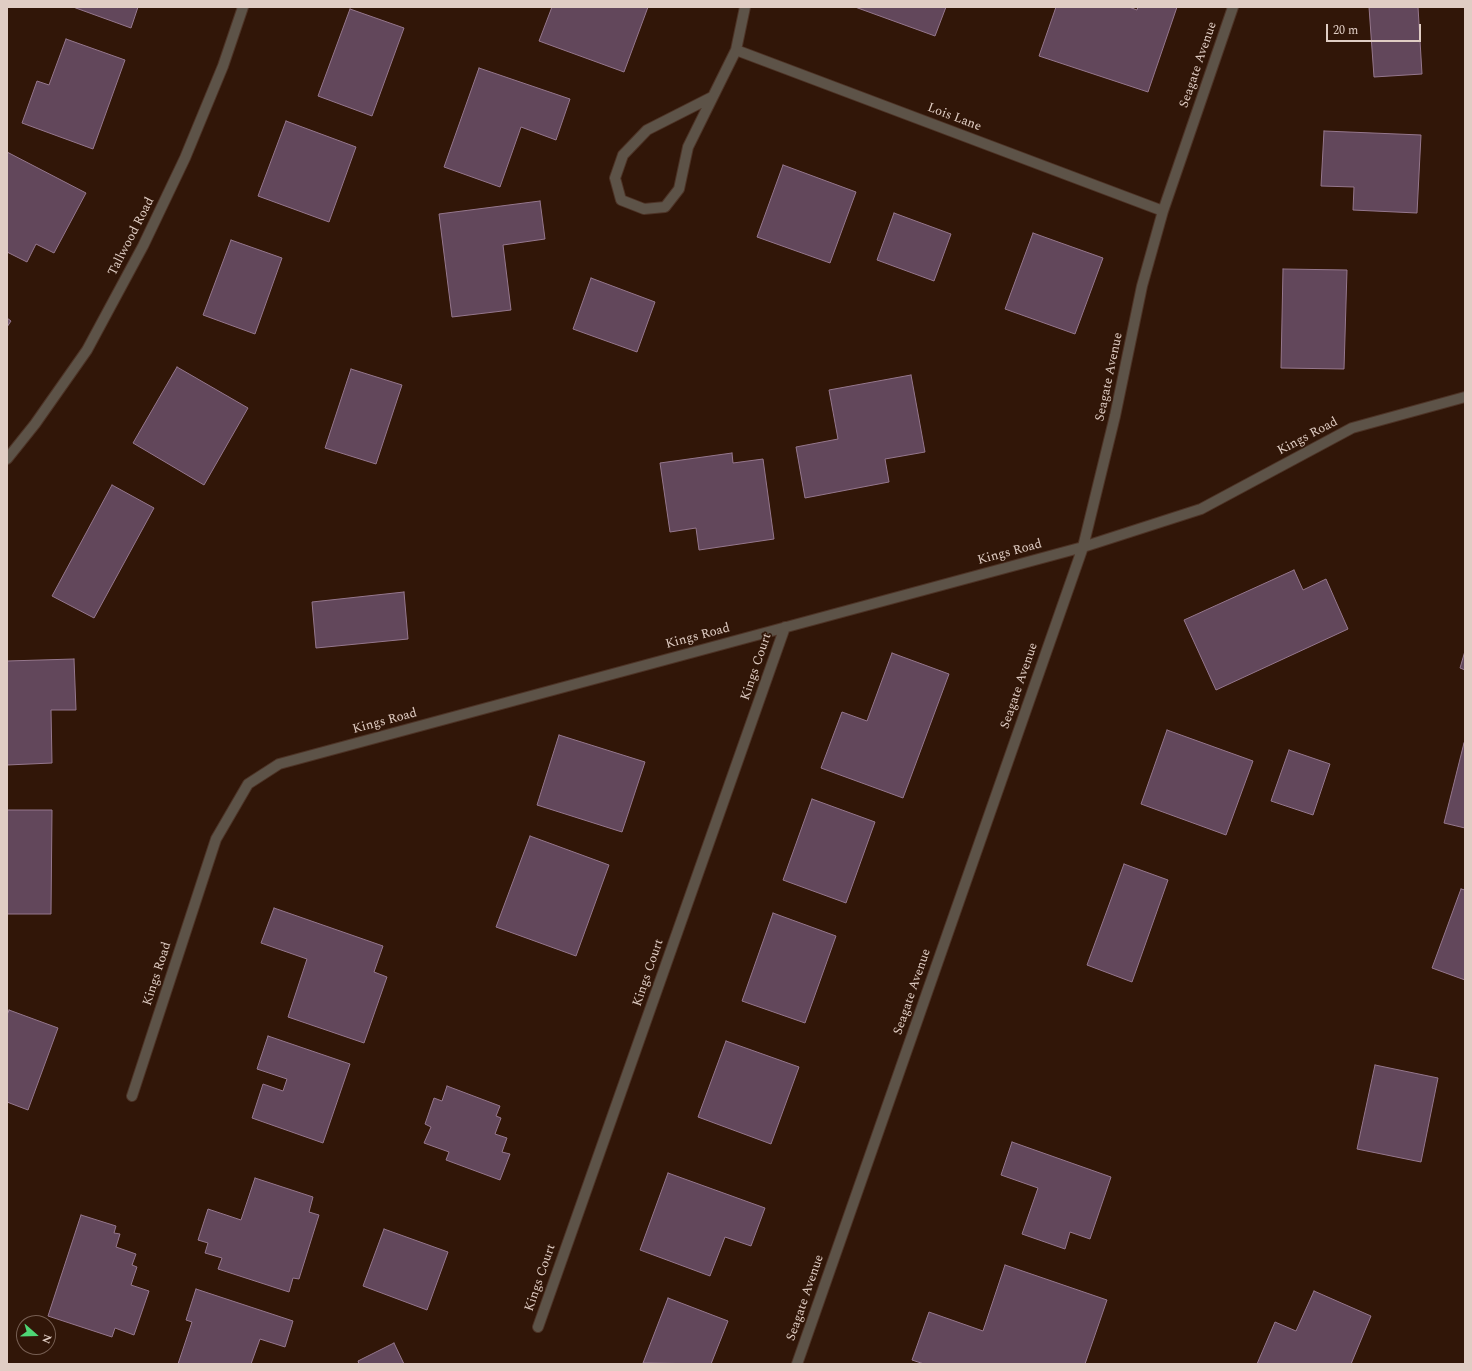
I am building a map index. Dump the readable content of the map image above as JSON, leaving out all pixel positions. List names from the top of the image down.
{
  "streets": {
    "street": [
      "Seagate Avenue",
      "Lois Lane",
      "Tallwood Road",
      "Kings Road",
      "Kings Court"
    ]
  },
  "crossings": [
    ["Seagate Avenue", "Lois Lane"],
    ["Seagate Avenue", "Kings Road"],
    ["Kings Road", "Kings Court"]
  ],
  "scale_bar": "20 m",
  "north": "right"
}
